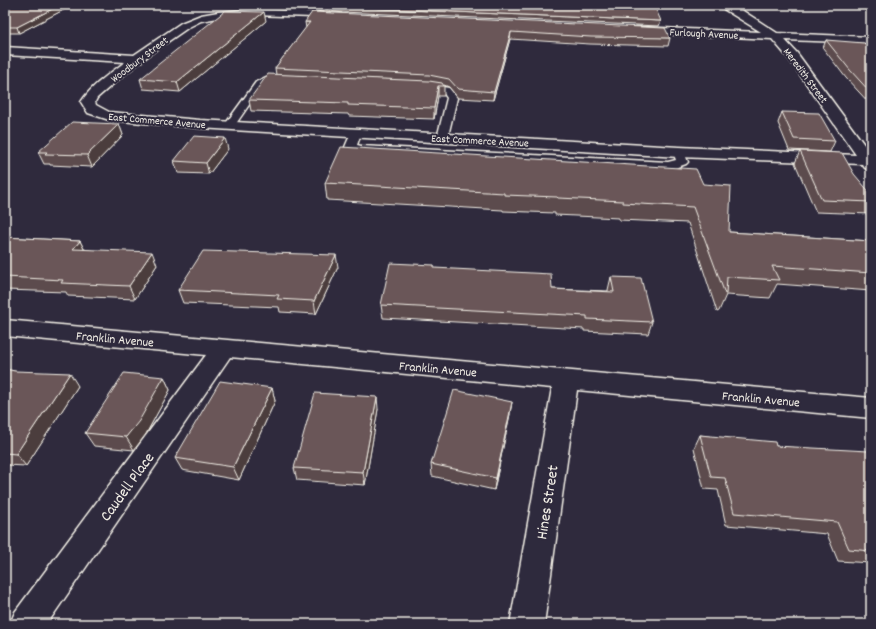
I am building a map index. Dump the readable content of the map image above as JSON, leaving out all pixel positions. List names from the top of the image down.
{
  "streets": {
    "street": [
      "Furlough Avenue",
      "Woodbury Street",
      "Meredith Street",
      "East Commerce Avenue",
      "Franklin Avenue",
      "Caudell Place",
      "Hines Street"
    ]
  },
  "crossings": [
    ["Furlough Avenue", "Meredith Street"],
    ["Woodbury Street", "East Commerce Avenue"],
    ["Meredith Street", "East Commerce Avenue"],
    ["Franklin Avenue", "Caudell Place"],
    ["Franklin Avenue", "Hines Street"]
  ]
}
